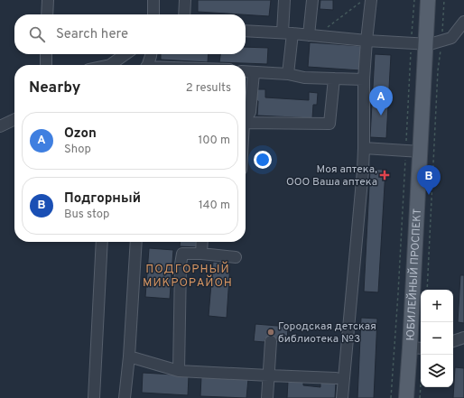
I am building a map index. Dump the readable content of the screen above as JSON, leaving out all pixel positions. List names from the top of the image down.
{
  "streets": {
    "main road": ["ЮБИЛЕЙНЫЙ ПРОСПЕКТ"]
  },
  "districts": ["ПОДГОРНЫЙ МИКРОРАЙОН"],
  "places": {
    "health": ["Моя аптека, ООО Ваша аптека"],
    "other": ["Городская детская библиотека №3"]
  },
  "page": {
    "search": "Search here",
    "heading": ["Nearby", "2 results"],
    "pins": ["A", "B"],
    "list": [
      {
        "mark": "A",
        "name": "Ozon",
        "note": "Shop",
        "value": "100 m"
      },
      {
        "mark": "B",
        "name": "Подгорный",
        "note": "Bus stop",
        "value": "140 m"
      }
    ],
    "map_buttons": ["+", "−"]
  }
}
